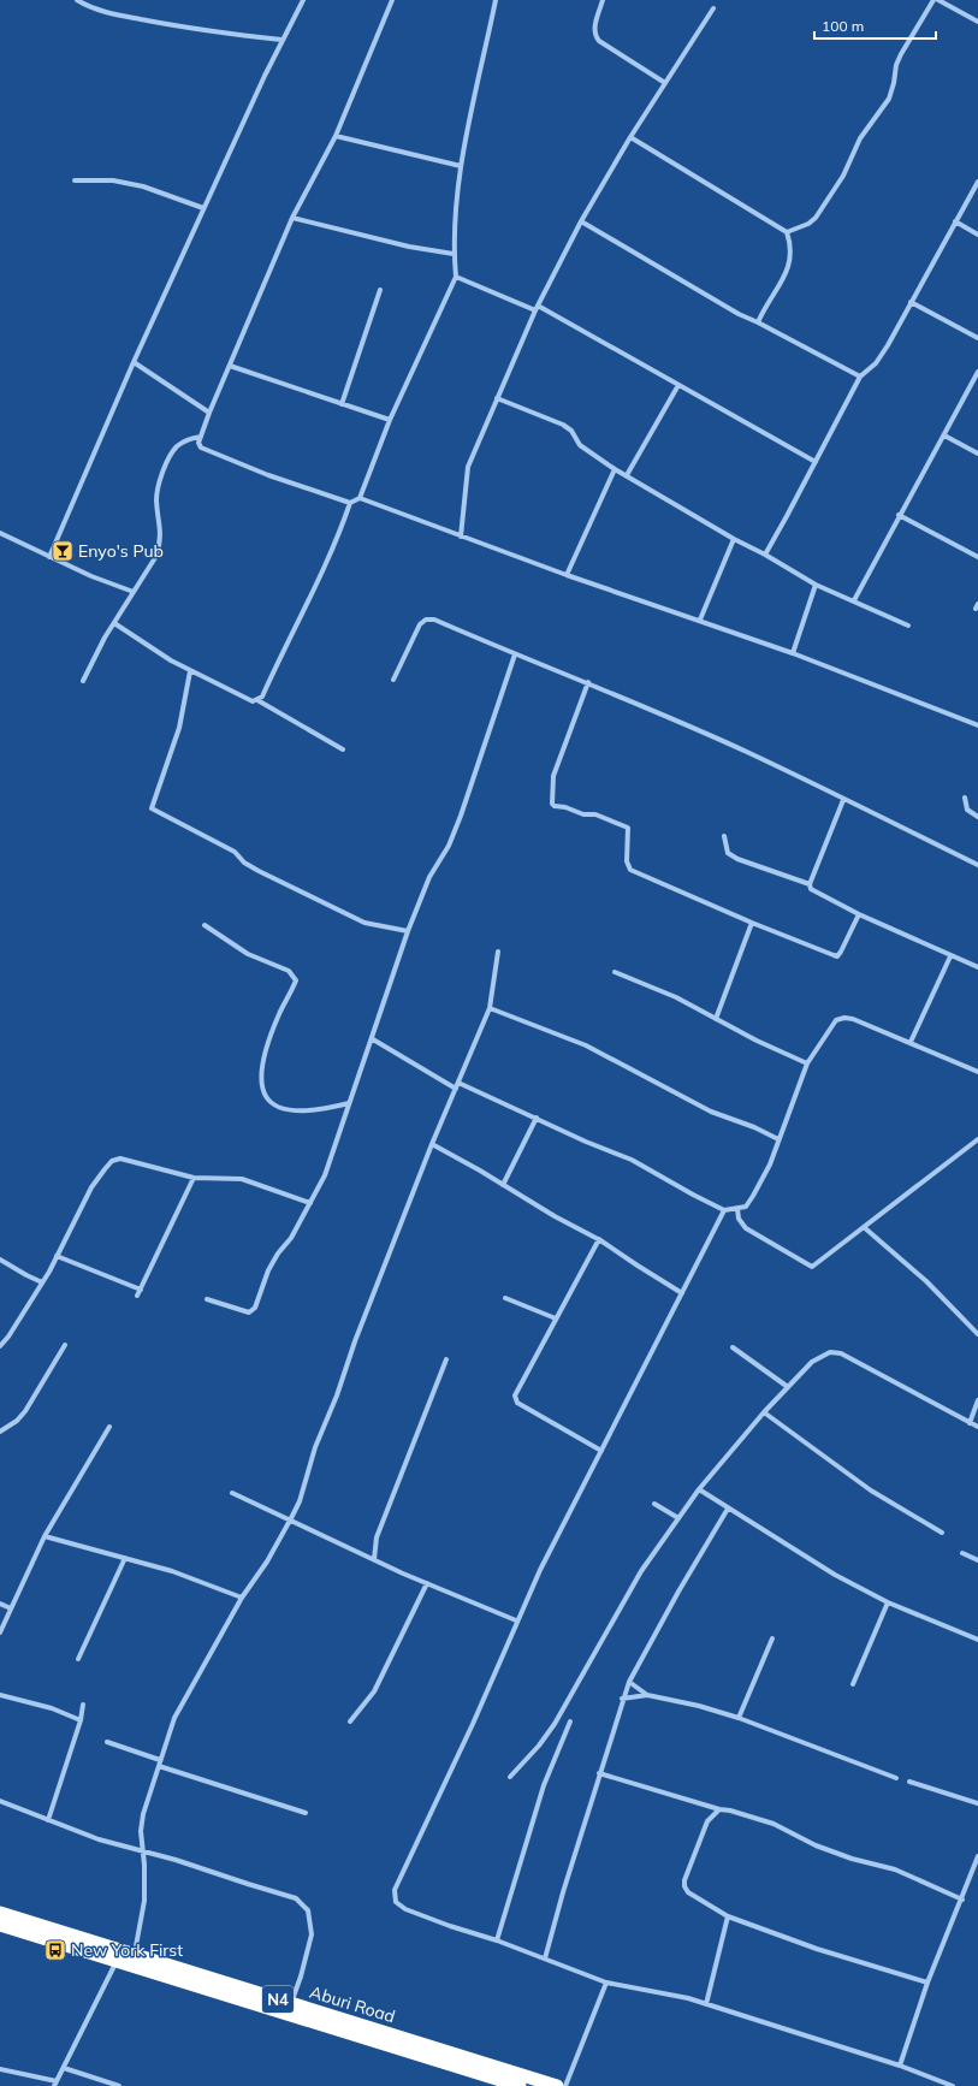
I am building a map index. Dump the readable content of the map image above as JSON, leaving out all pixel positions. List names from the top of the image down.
{
  "streets": {
    "highway": ["N4", "Aburi Road"]
  },
  "places": {
    "bar": ["Enyo's Pub"],
    "bus stop": ["New York First"]
  },
  "scale_bar": "100 m"
}
